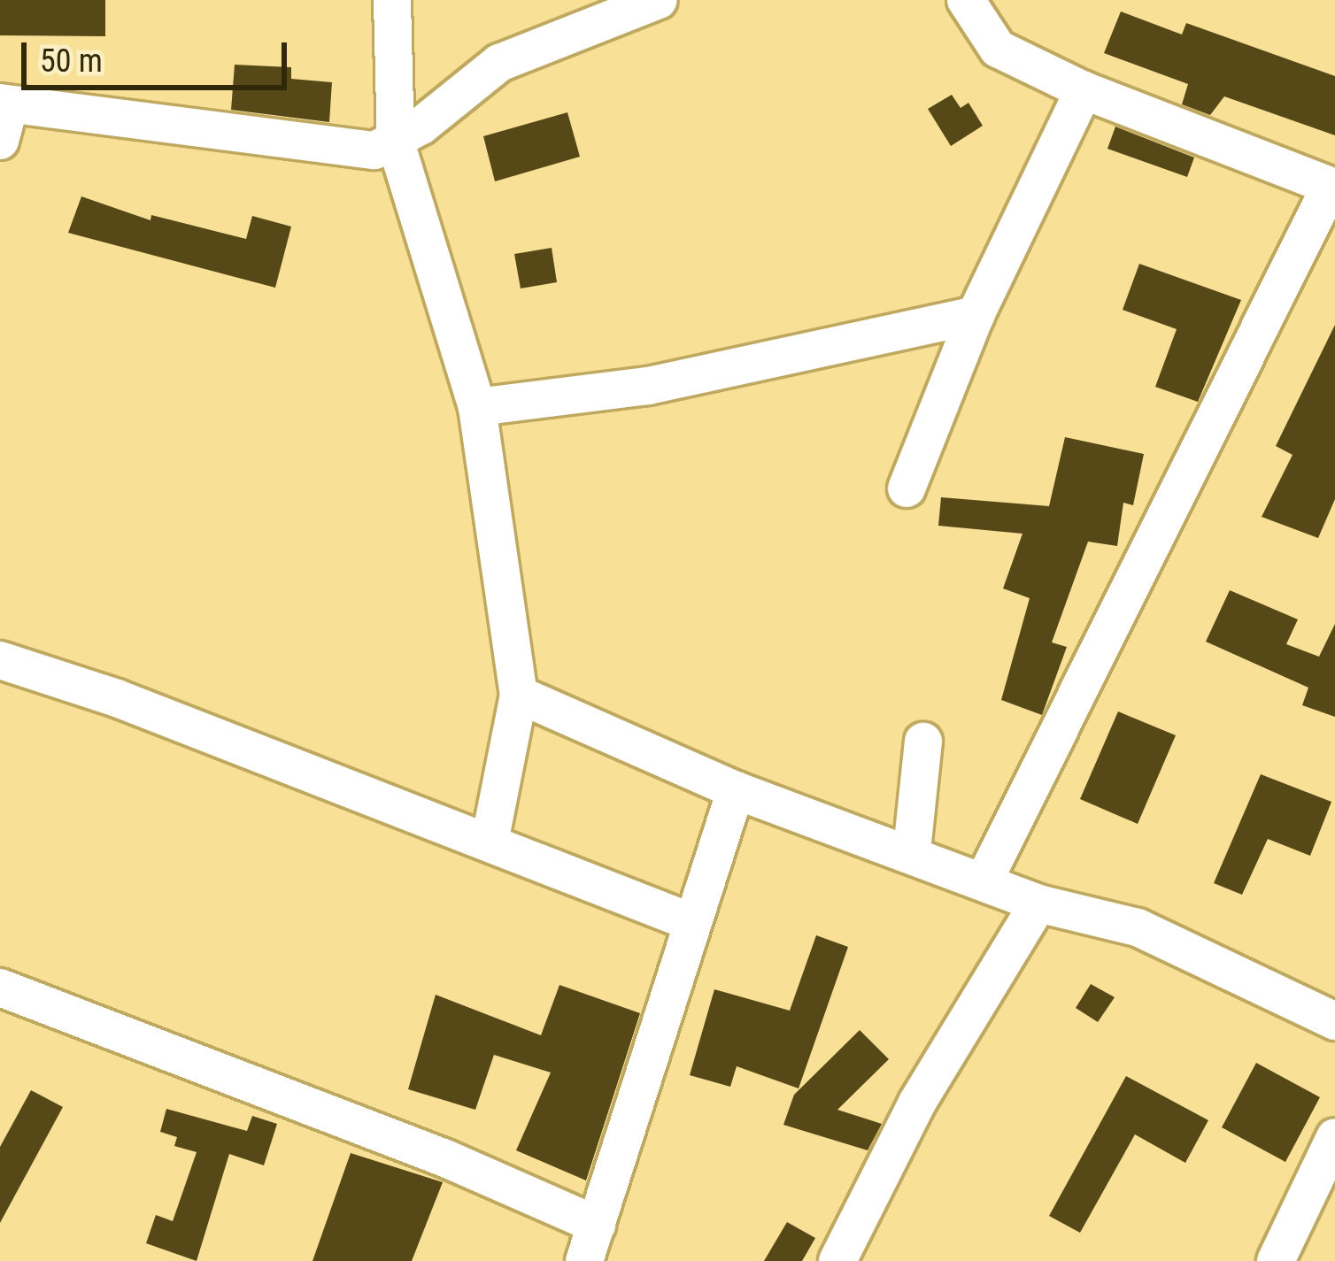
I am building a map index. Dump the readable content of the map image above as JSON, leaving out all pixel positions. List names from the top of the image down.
{
  "scale_bar": "50 m"
}
